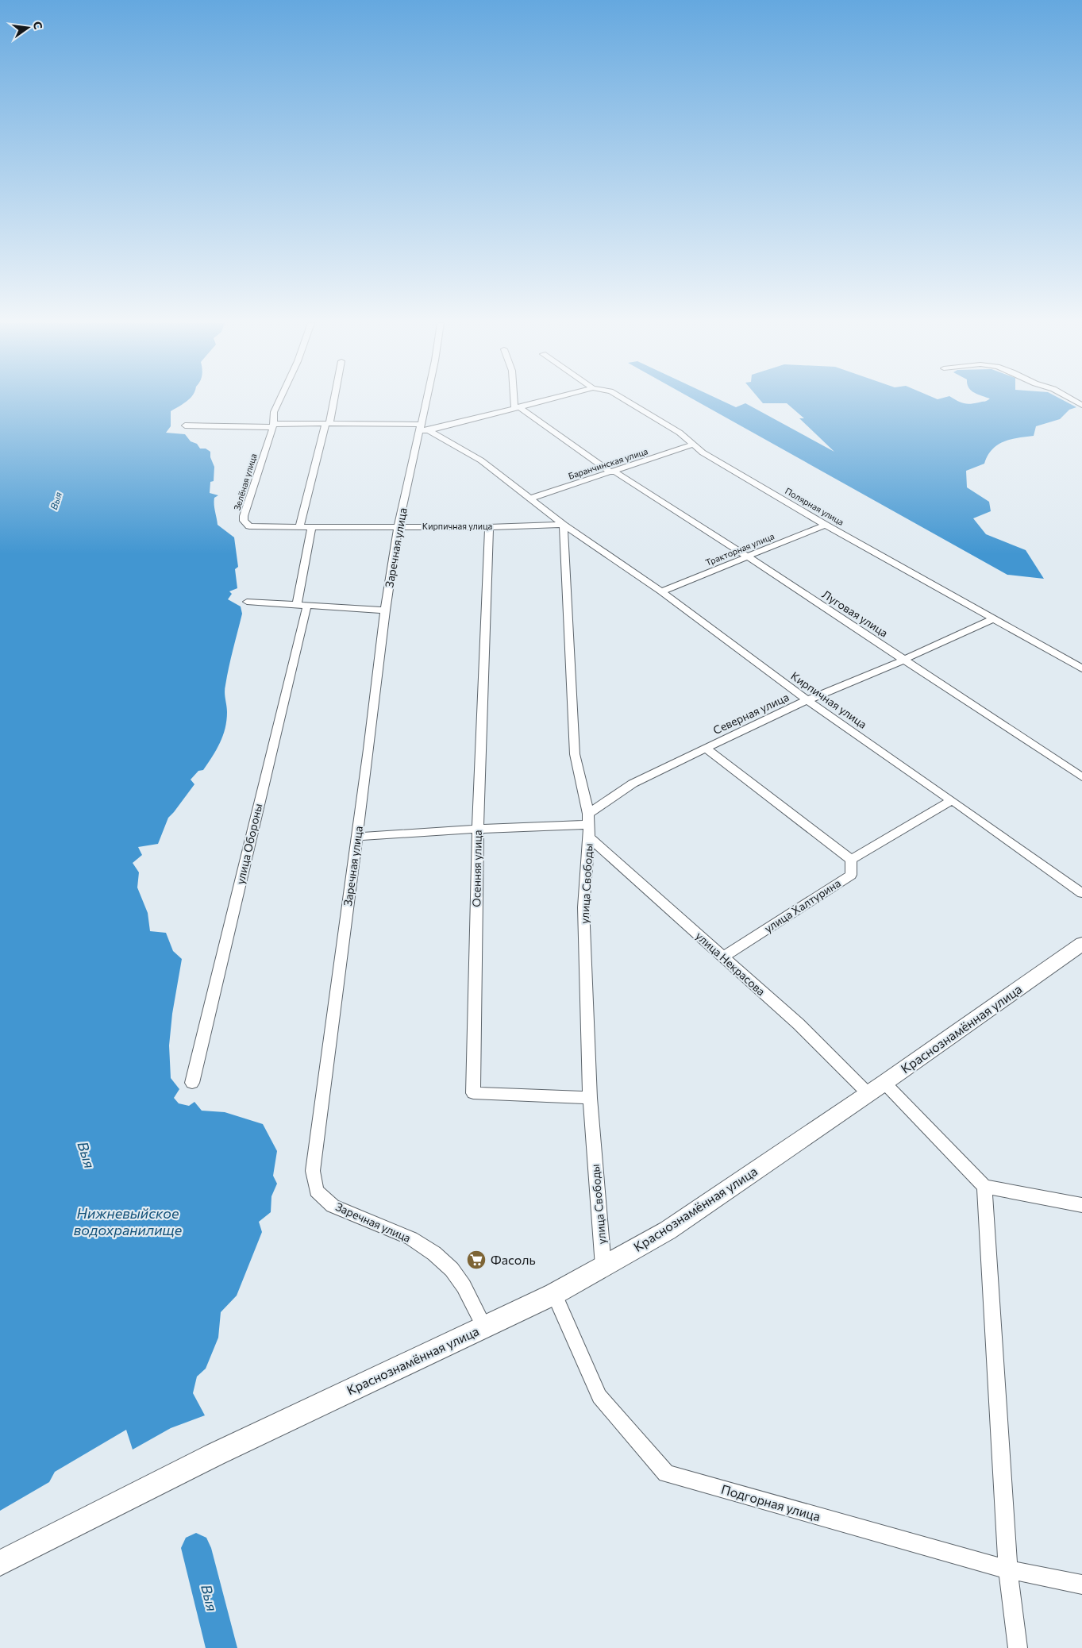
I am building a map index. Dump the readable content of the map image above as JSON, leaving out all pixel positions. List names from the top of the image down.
{
  "streets": {
    "main road": ["Краснознамённая улица"],
    "street": [
      "Баранчинская улица",
      "Зелёная улица",
      "Полярная улица",
      "Кирпичная улица",
      "Заречная улица",
      "Тракторная улица",
      "Луговая улица",
      "Северная улица",
      "улица Обороны",
      "Осенняя улица",
      "улица Свободы",
      "улица Халтурина",
      "улица Некрасова",
      "Подгорная улица"
    ]
  },
  "crossings": [
    ["Баранчинская улица", "Полярная улица"],
    ["Баранчинская улица", "Кирпичная улица"],
    ["Баранчинская улица", "Луговая улица"],
    ["Зелёная улица", "Кирпичная улица"],
    ["Полярная улица", "Тракторная улица"],
    ["Полярная улица", "Северная улица"],
    ["Кирпичная улица", "Заречная улица"],
    ["Кирпичная улица", "Тракторная улица"],
    ["Кирпичная улица", "Северная улица"],
    ["Кирпичная улица", "улица Обороны"],
    ["Кирпичная улица", "Осенняя улица"],
    ["Кирпичная улица", "улица Свободы"],
    ["Заречная улица", "Краснознамённая улица"],
    ["Тракторная улица", "Луговая улица"],
    ["Луговая улица", "Северная улица"],
    ["Северная улица", "улица Свободы"],
    ["Осенняя улица", "улица Свободы"],
    ["улица Свободы", "улица Некрасова"],
    ["улица Свободы", "Краснознамённая улица"],
    ["улица Халтурина", "улица Некрасова"],
    ["улица Некрасова", "Краснознамённая улица"],
    ["Краснознамённая улица", "Подгорная улица"]
  ],
  "water": ["Выя", "Нижневыйское водохранилище"],
  "places": {
    "supermarket": ["Фасоль"]
  },
  "north": "right"
}
